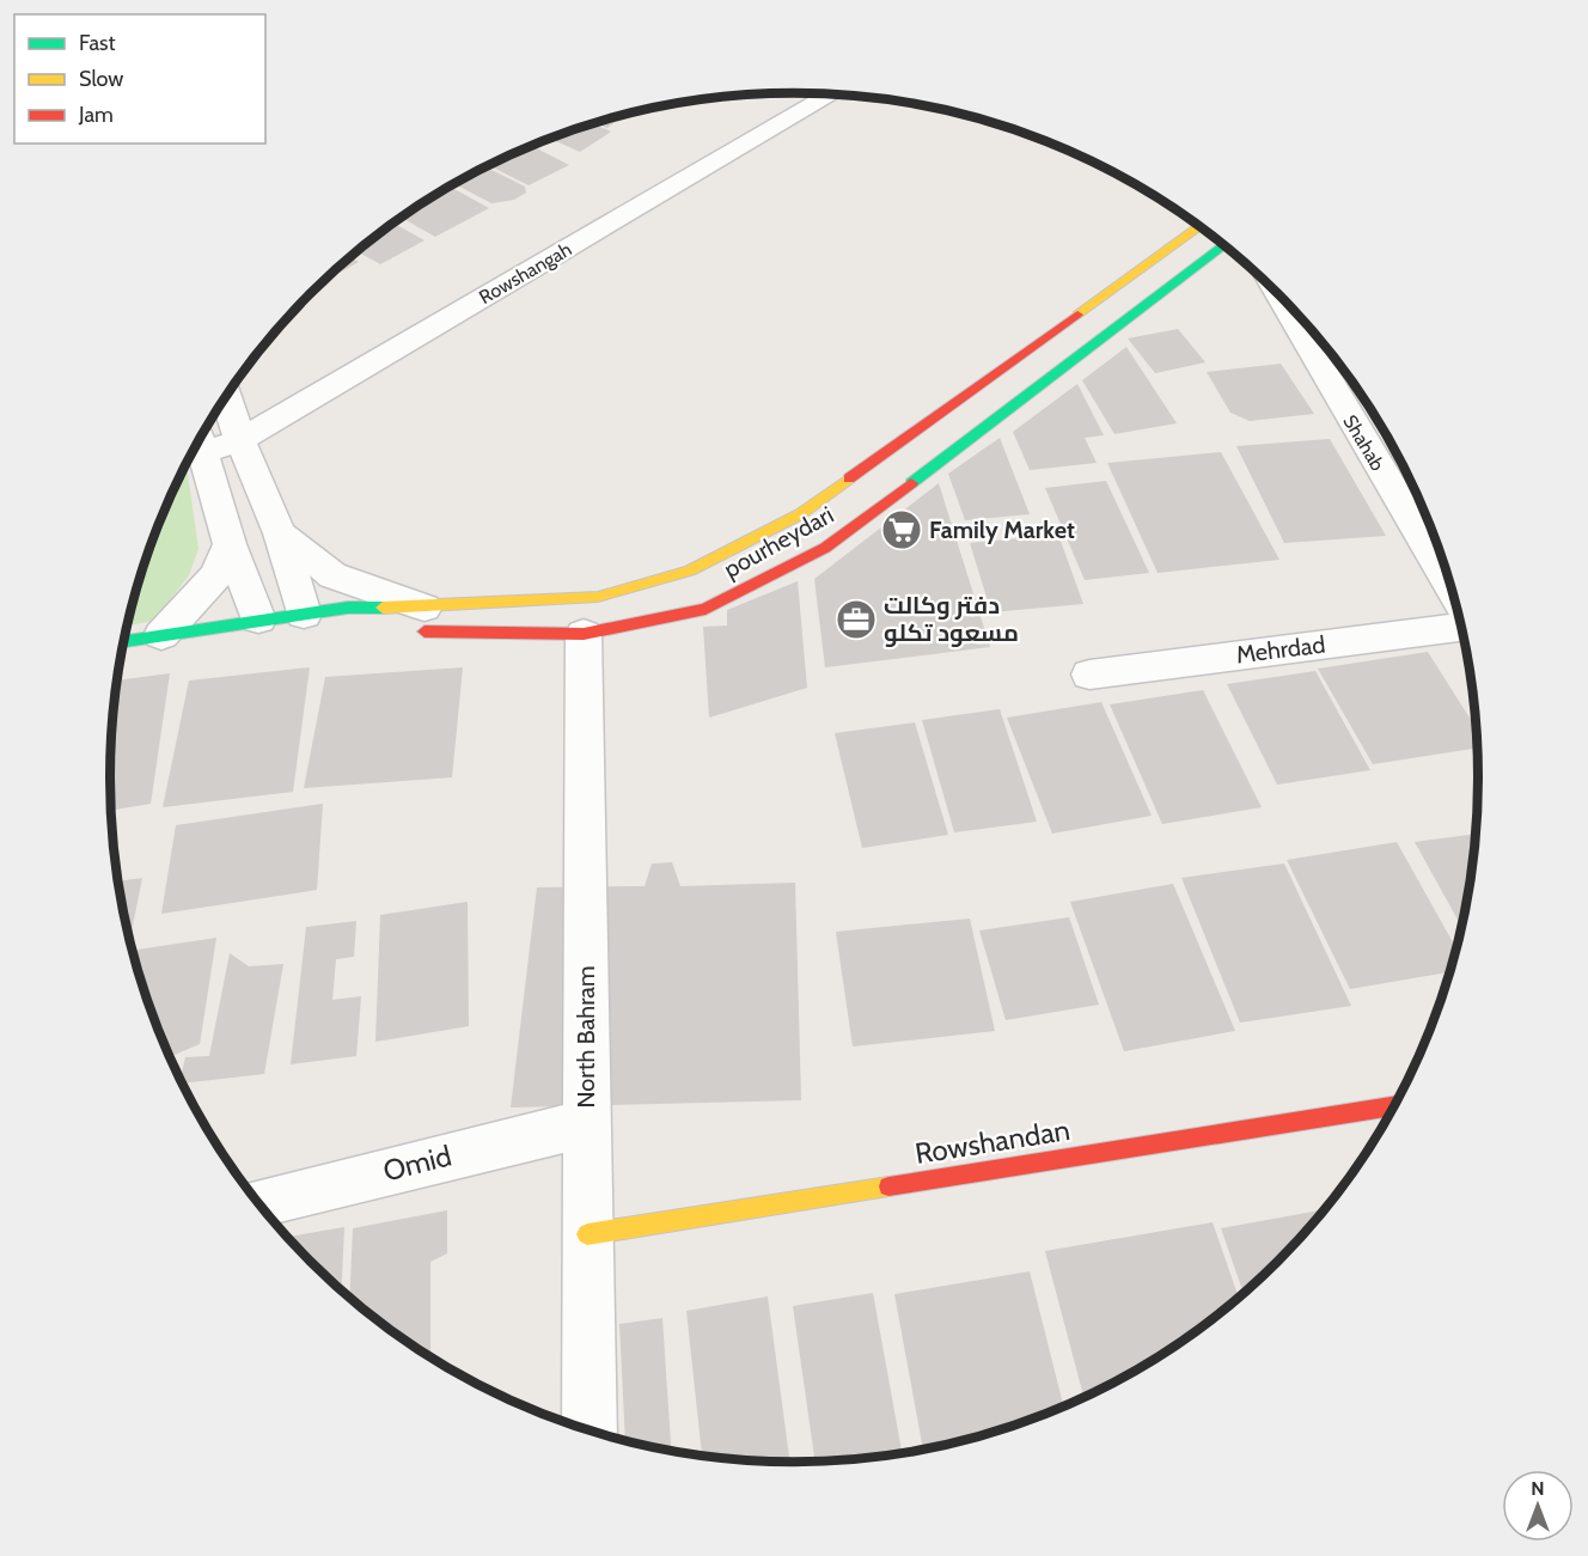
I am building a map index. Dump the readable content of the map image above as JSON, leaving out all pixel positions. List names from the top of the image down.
{
  "streets": {
    "main road": ["pourheydari", "Rowshandan"],
    "street": [
      "Rowshangah",
      "Shahab",
      "Mehrdad",
      "North Bahram",
      "Omid"
    ]
  },
  "crossings": [
    ["pourheydari", "North Bahram"],
    ["North Bahram", "Rowshandan"],
    ["North Bahram", "Omid"]
  ],
  "places": {
    "supermarket": ["Family Market"],
    "office": ["دفتر وکالت مسعود تکلو"]
  },
  "legend": ["Fast", "Slow", "Jam"],
  "north": "top"
}
